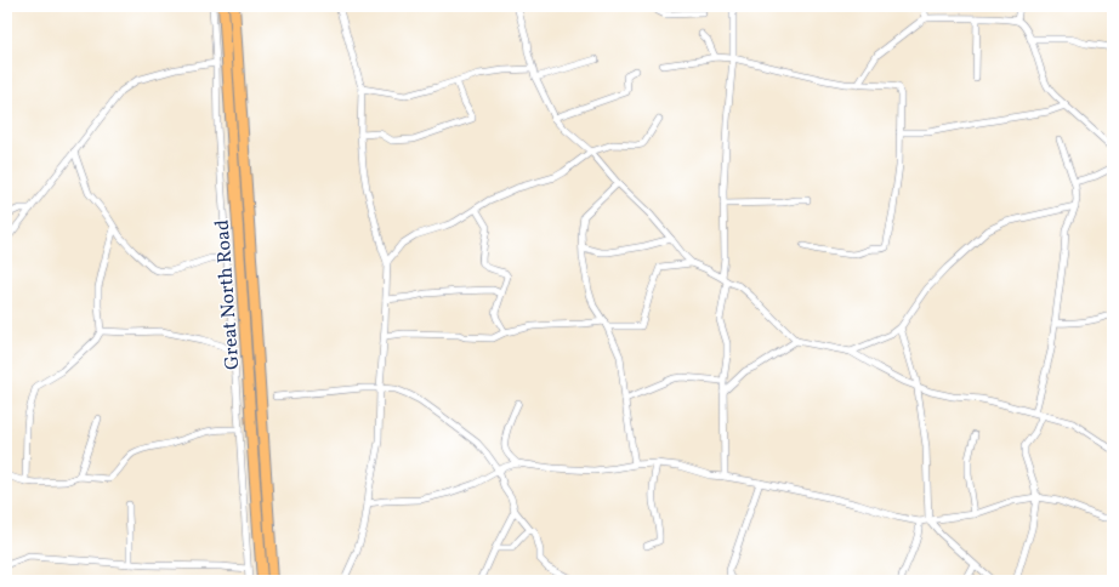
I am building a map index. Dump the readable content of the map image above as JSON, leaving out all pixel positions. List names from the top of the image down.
{
  "streets": {
    "main road": ["Great North Road"]
  }
}
